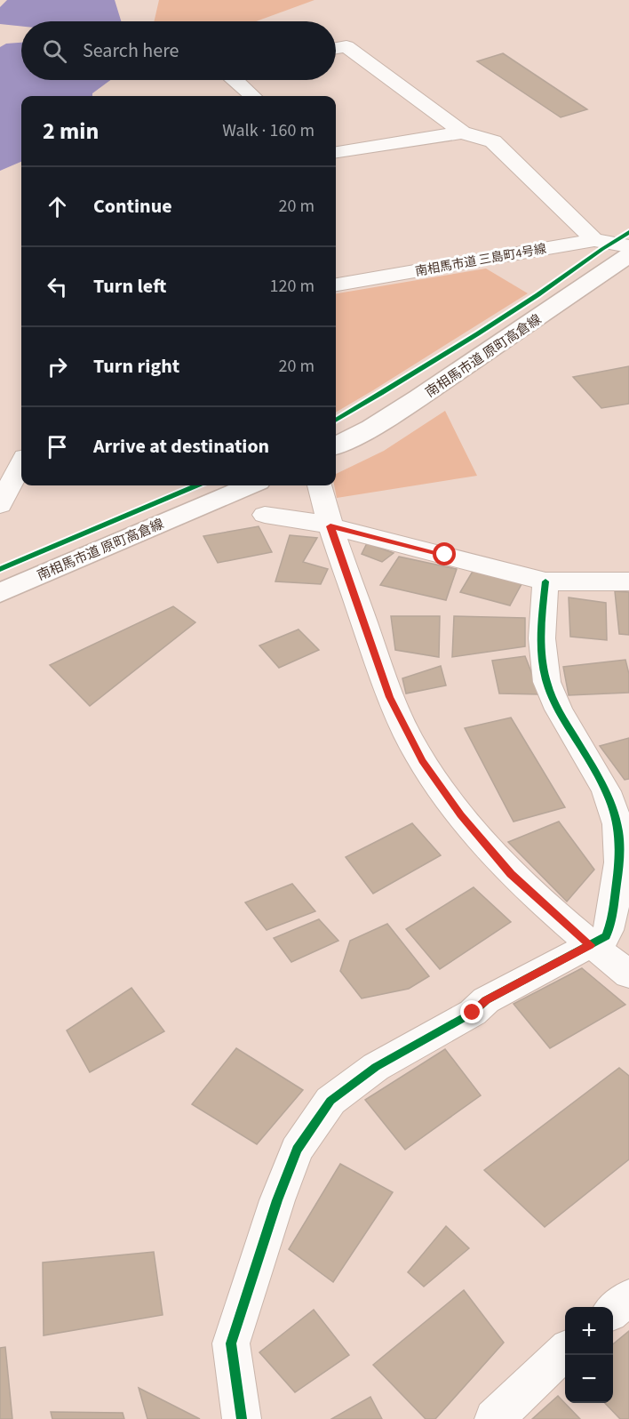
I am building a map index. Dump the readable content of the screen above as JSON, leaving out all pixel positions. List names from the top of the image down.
{
  "streets": {
    "street": ["南相馬市道 三島町4号線", "南相馬市道 原町高倉線"]
  },
  "page": {
    "search": "Search here",
    "heading": ["2 min", "Walk · 160 m"],
    "list": [
      ["Continue", "20 m"],
      ["Turn left", "120 m"],
      ["Turn right", "20 m"],
      "Arrive at destination"
    ],
    "map_buttons": ["+", "−"]
  }
}
